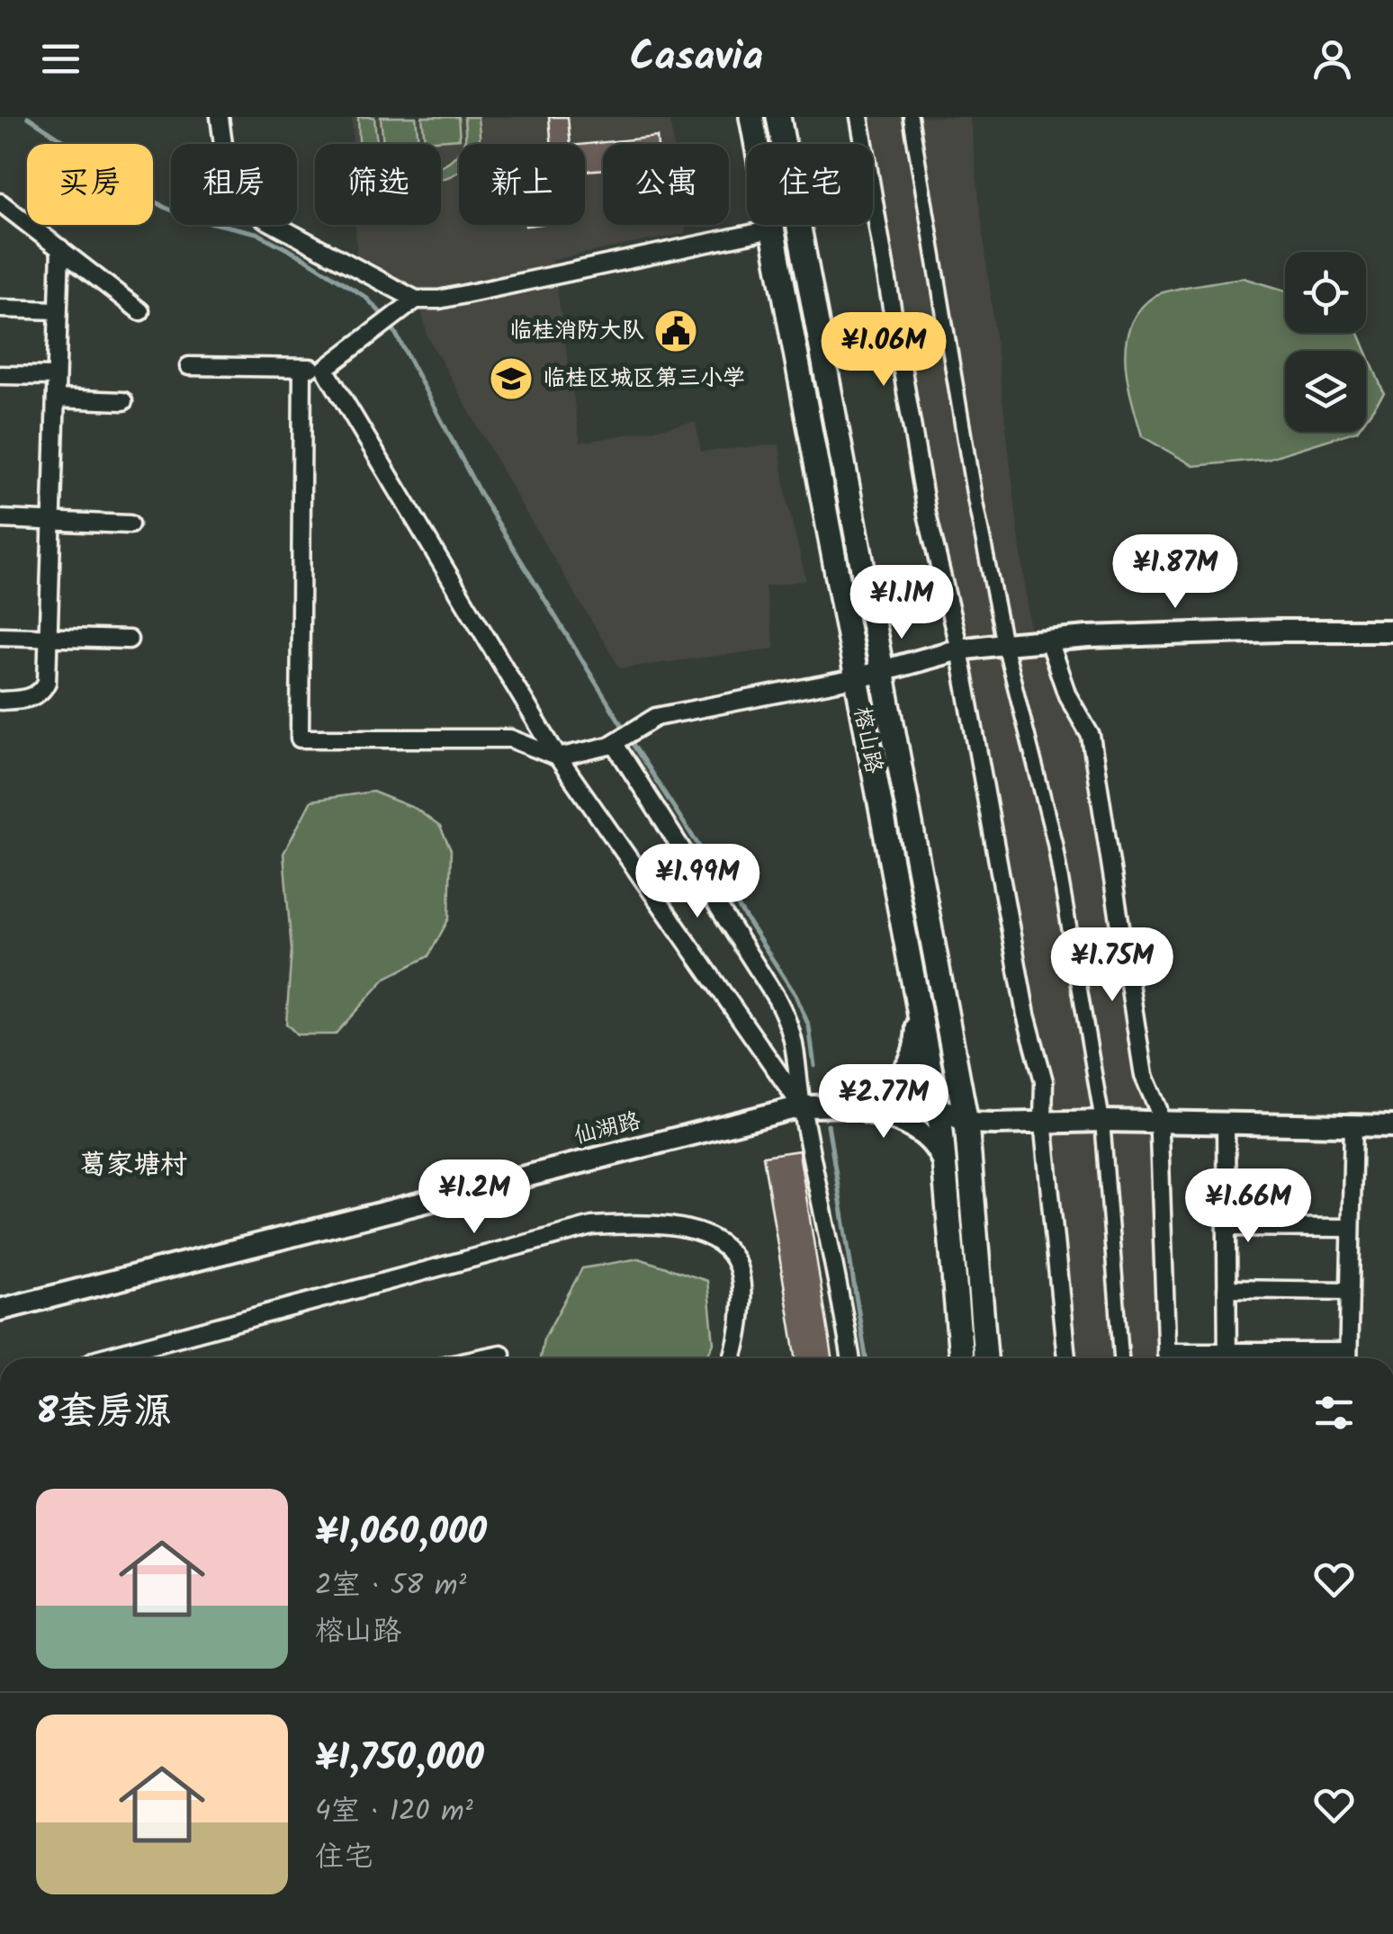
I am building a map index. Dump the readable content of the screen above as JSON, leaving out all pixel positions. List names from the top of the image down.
{
  "streets": {
    "main road": ["榕山路"],
    "street": ["仙湖路"]
  },
  "crossings": [
    ["榕山路", "仙湖路"]
  ],
  "districts": ["葛家塘村"],
  "places": {
    "public building": ["临桂消防大队"],
    "school or university": ["临桂区城区第三小学"]
  },
  "page": {
    "header": "Casavia",
    "chip": [
      "买房",
      "租房",
      "筛选",
      "新上",
      "公寓",
      "住宅"
    ],
    "price": [
      "¥1.06M",
      "¥1.87M",
      "¥1.1M",
      "¥1.99M",
      "¥1.75M",
      "¥2.77M",
      "¥1.2M",
      "¥1.66M"
    ],
    "heading": "8套房源",
    "list": [
      {
        "name": "¥1,060,000",
        "note": "2室 · 58 m² · 榕山路"
      },
      {
        "name": "¥1,750,000",
        "note": "4室 · 120 m² · 住宅"
      }
    ]
  }
}
